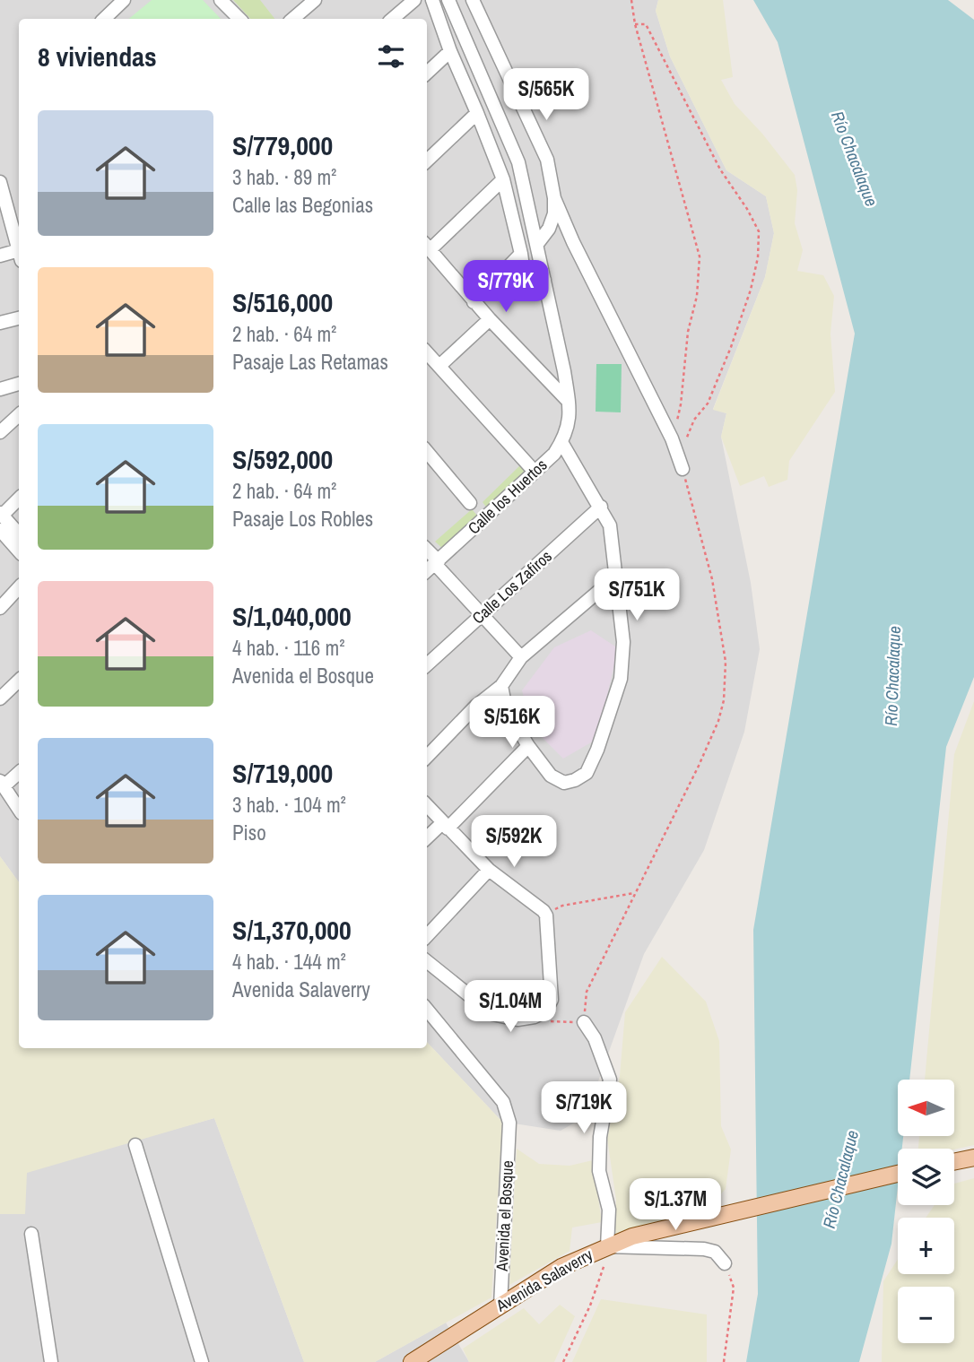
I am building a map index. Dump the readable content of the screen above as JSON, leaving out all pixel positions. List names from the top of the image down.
{
  "streets": {
    "main road": ["Avenida Salaverry"],
    "street": ["Calle los Huertos", "Calle Los Zafiros", "Avenida el Bosque"]
  },
  "crossings": [
    ["Avenida el Bosque", "Avenida Salaverry"]
  ],
  "water": ["Río Chacalaque"],
  "north": "left",
  "page": {
    "heading": "8 viviendas",
    "price": [
      "S/565K",
      "S/779K",
      "S/751K",
      "S/516K",
      "S/592K",
      "S/1.04M",
      "S/719K",
      "S/1.37M"
    ],
    "list": [
      {
        "name": "S/779,000",
        "note": "3 hab. · 89 m² · Calle las Begonias"
      },
      {
        "name": "S/516,000",
        "note": "2 hab. · 64 m² · Pasaje Las Retamas"
      },
      {
        "name": "S/592,000",
        "note": "2 hab. · 64 m² · Pasaje Los Robles"
      },
      {
        "name": "S/1,040,000",
        "note": "4 hab. · 116 m² · Avenida el Bosque"
      },
      {
        "name": "S/719,000",
        "note": "3 hab. · 104 m² · Piso"
      },
      {
        "name": "S/1,370,000",
        "note": "4 hab. · 144 m² · Avenida Salaverry"
      }
    ],
    "map_buttons": ["+", "−"]
  }
}
